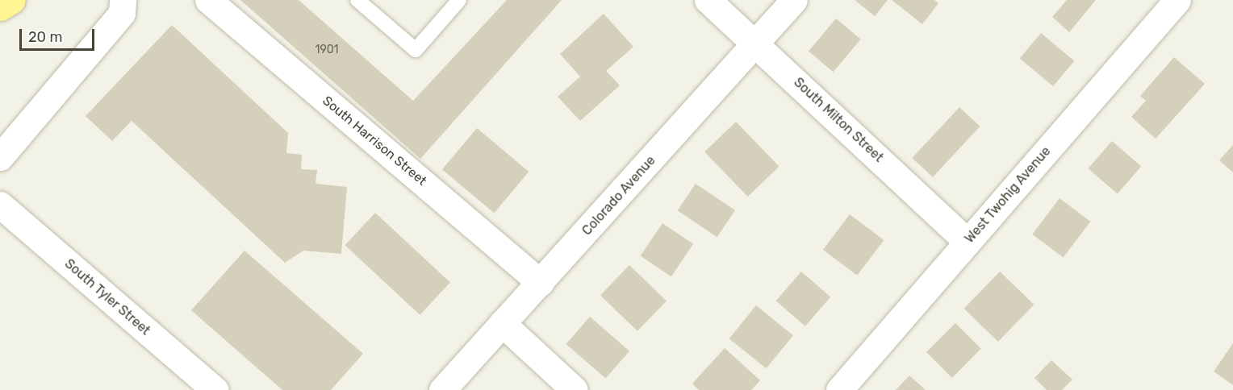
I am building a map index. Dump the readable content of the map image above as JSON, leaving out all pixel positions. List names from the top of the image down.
{
  "streets": {
    "street": [
      "South Milton Street",
      "South Harrison Street",
      "West Twohig Avenue",
      "Colorado Avenue",
      "South Tyler Street"
    ]
  },
  "crossings": [
    ["South Milton Street", "West Twohig Avenue"],
    ["South Milton Street", "Colorado Avenue"],
    ["South Harrison Street", "Colorado Avenue"]
  ],
  "house_numbers": ["1901"],
  "scale_bar": "20 m"
}
